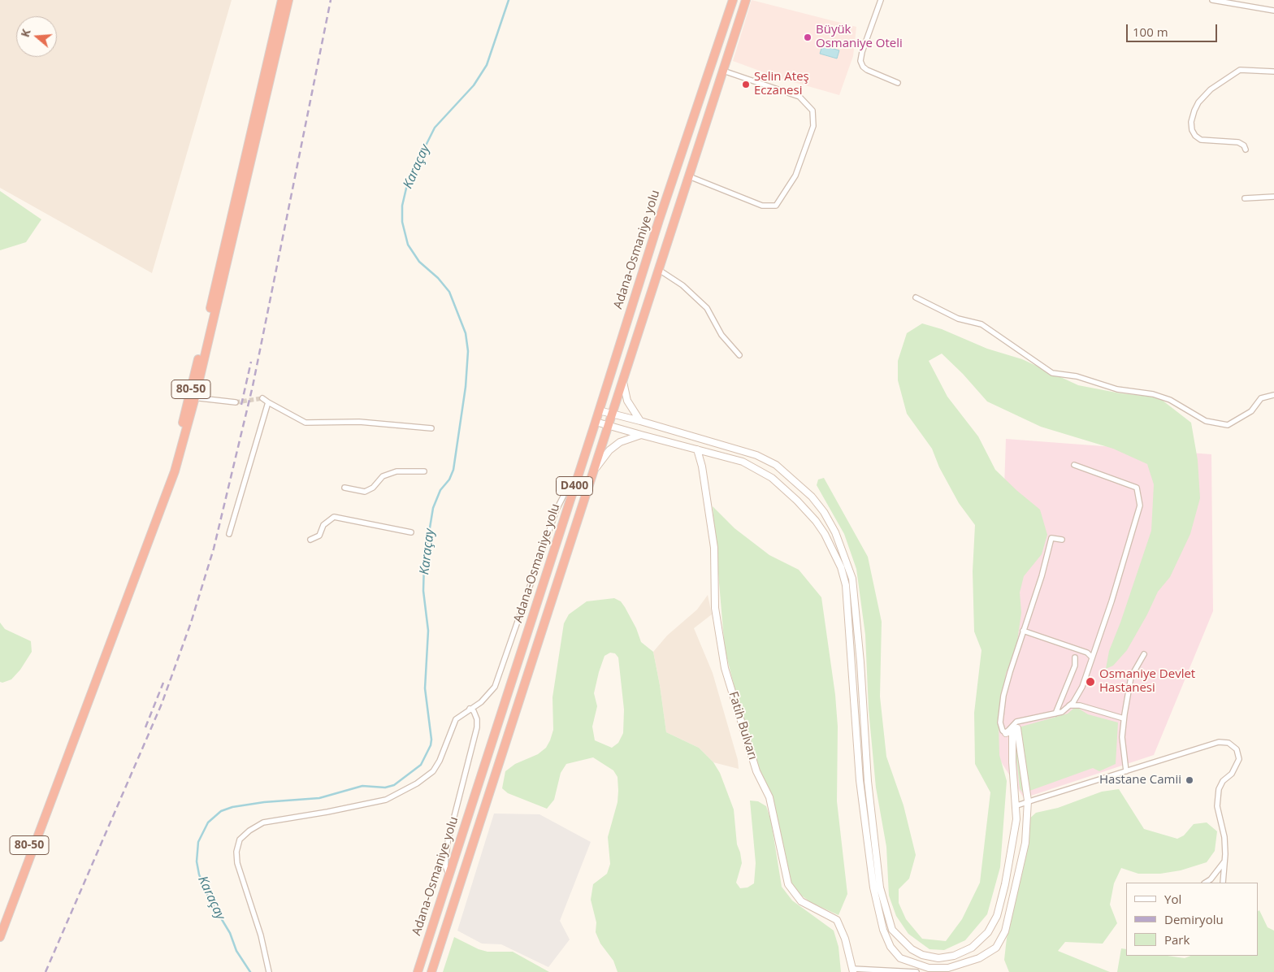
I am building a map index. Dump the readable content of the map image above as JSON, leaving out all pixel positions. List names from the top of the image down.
{
  "streets": {
    "highway": ["Adana-Osmaniye yolu", "80-50", "D400"],
    "street": ["Fatih Bulvarı"]
  },
  "water": ["Karaçay"],
  "places": [
    "Büyük Osmaniye Oteli",
    "Selin Ateş Eczanesi",
    "Osmaniye Devlet Hastanesi",
    "Hastane Camii"
  ],
  "legend": ["Yol", "Demiryolu", "Park"],
  "scale_bar": "100 m",
  "north": "left"
}
